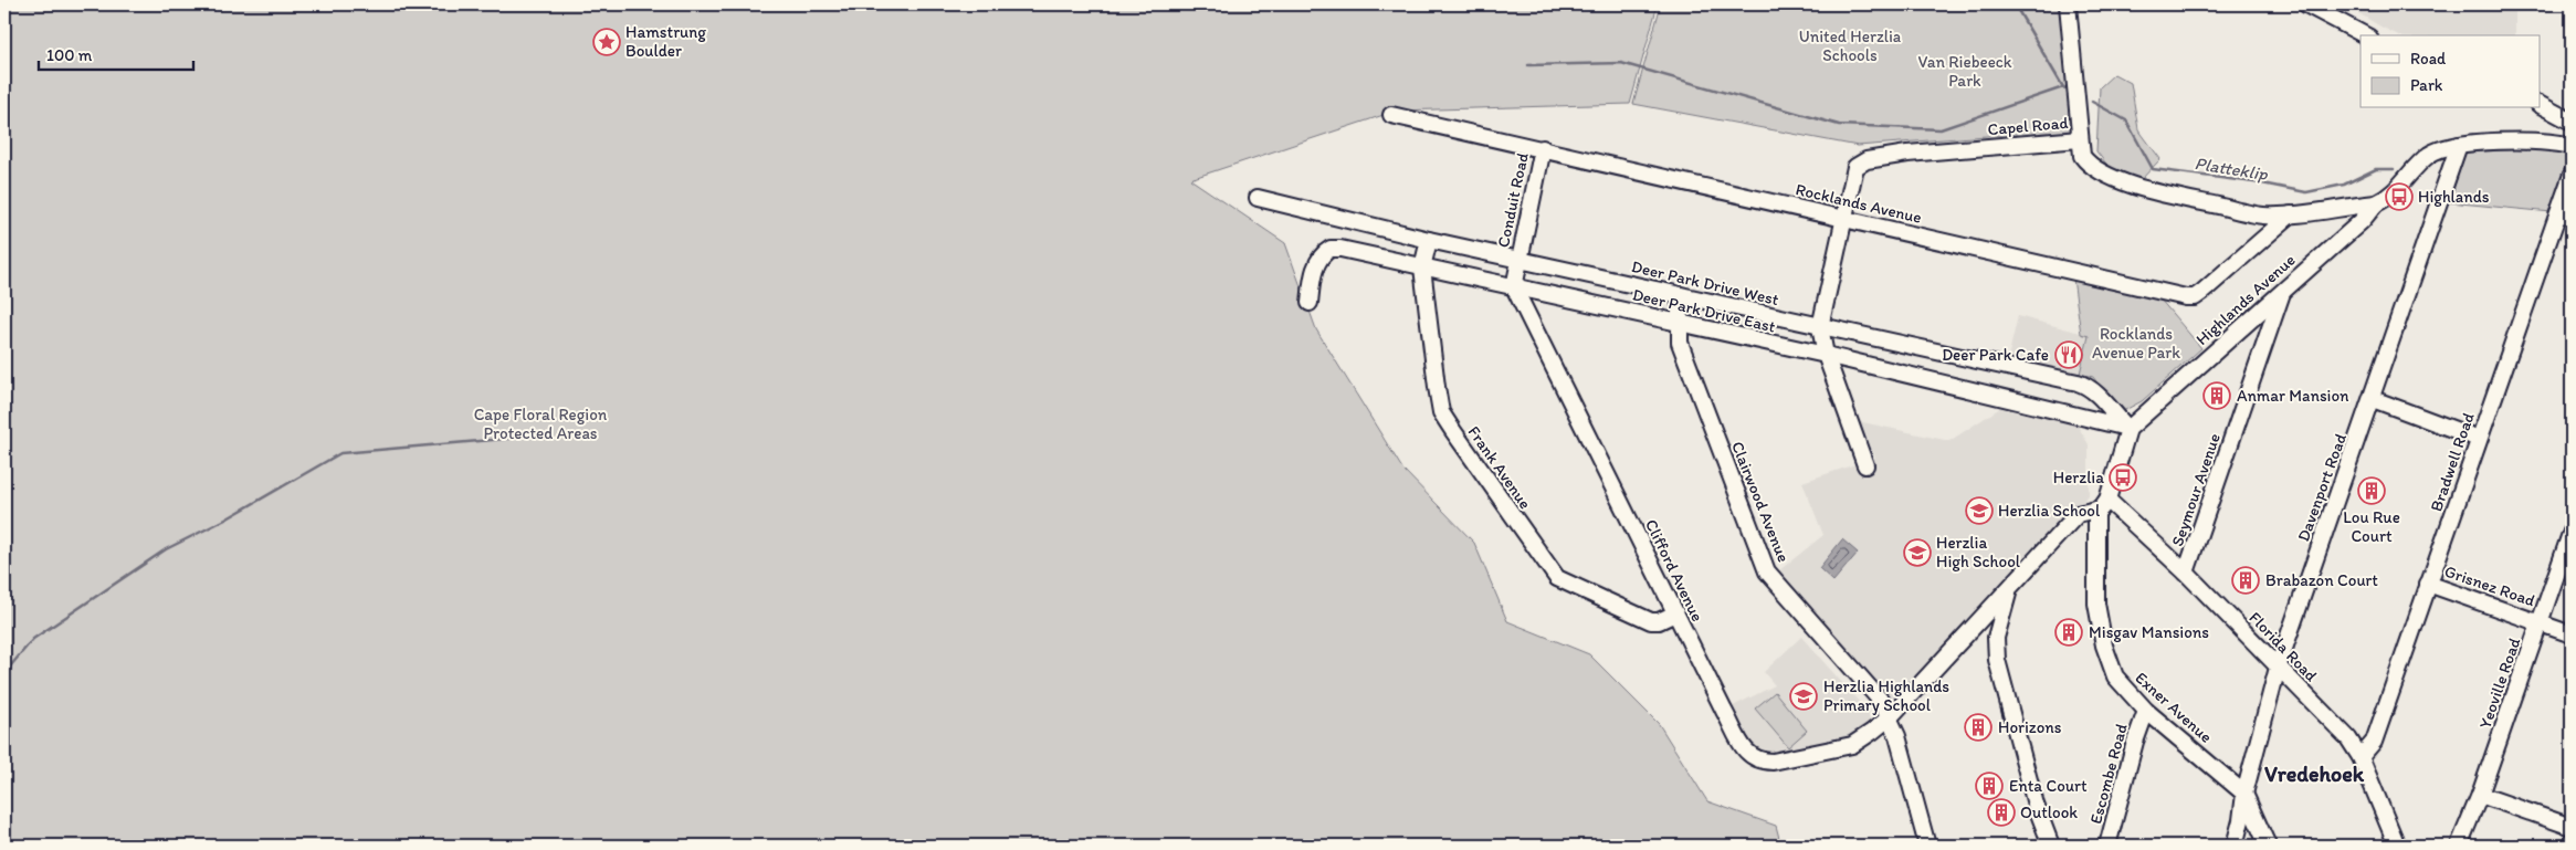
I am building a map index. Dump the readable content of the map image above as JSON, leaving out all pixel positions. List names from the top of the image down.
{
  "streets": {
    "street": [
      "Capel Road",
      "Conduit Road",
      "Rocklands Avenue",
      "Deer Park Drive West",
      "Highlands Avenue",
      "Deer Park Drive East",
      "Bradwell Road",
      "Frank Avenue",
      "Davenport Road",
      "Seymour Avenue",
      "Clairwood Avenue",
      "Clifford Avenue",
      "Grisnez Road",
      "Florida Road",
      "Yeoville Road",
      "Exner Avenue",
      "Escombe Road"
    ]
  },
  "crossings": [
    ["Capel Road", "Rocklands Avenue"],
    ["Capel Road", "Highlands Avenue"],
    ["Conduit Road", "Rocklands Avenue"],
    ["Conduit Road", "Deer Park Drive West"],
    ["Deer Park Drive West", "Frank Avenue"],
    ["Deer Park Drive West", "Clairwood Avenue"],
    ["Highlands Avenue", "Deer Park Drive East"],
    ["Highlands Avenue", "Seymour Avenue"],
    ["Deer Park Drive East", "Frank Avenue"],
    ["Deer Park Drive East", "Clairwood Avenue"],
    ["Deer Park Drive East", "Clifford Avenue"],
    ["Bradwell Road", "Grisnez Road"],
    ["Bradwell Road", "Florida Road"],
    ["Frank Avenue", "Clifford Avenue"],
    ["Davenport Road", "Florida Road"],
    ["Davenport Road", "Exner Avenue"],
    ["Seymour Avenue", "Florida Road"],
    ["Clairwood Avenue", "Clifford Avenue"],
    ["Grisnez Road", "Yeoville Road"],
    ["Florida Road", "Exner Avenue"],
    ["Exner Avenue", "Escombe Road"]
  ],
  "districts": ["Vredehoek"],
  "water": ["Platteklip"],
  "parks": [
    "United Herzlia Schools",
    "Van Riebeeck Park",
    "Rocklands Avenue Park",
    "Cape Floral Region Protected Areas"
  ],
  "places": {
    "place": ["Hamstrung Boulder"],
    "bus stop": ["Highlands", "Herzlia"],
    "restaurant": ["Deer Park Cafe"],
    "building": [
      "Anmar Mansion",
      "Lou Rue Court",
      "Brabazon Court",
      "Misgav Mansions",
      "Horizons",
      "Enta Court",
      "Outlook"
    ],
    "school or university": ["Herzlia School", "Herzlia High School", "Herzlia Highlands Primary School"]
  },
  "legend": ["Road", "Park"],
  "scale_bar": "100 m"
}
